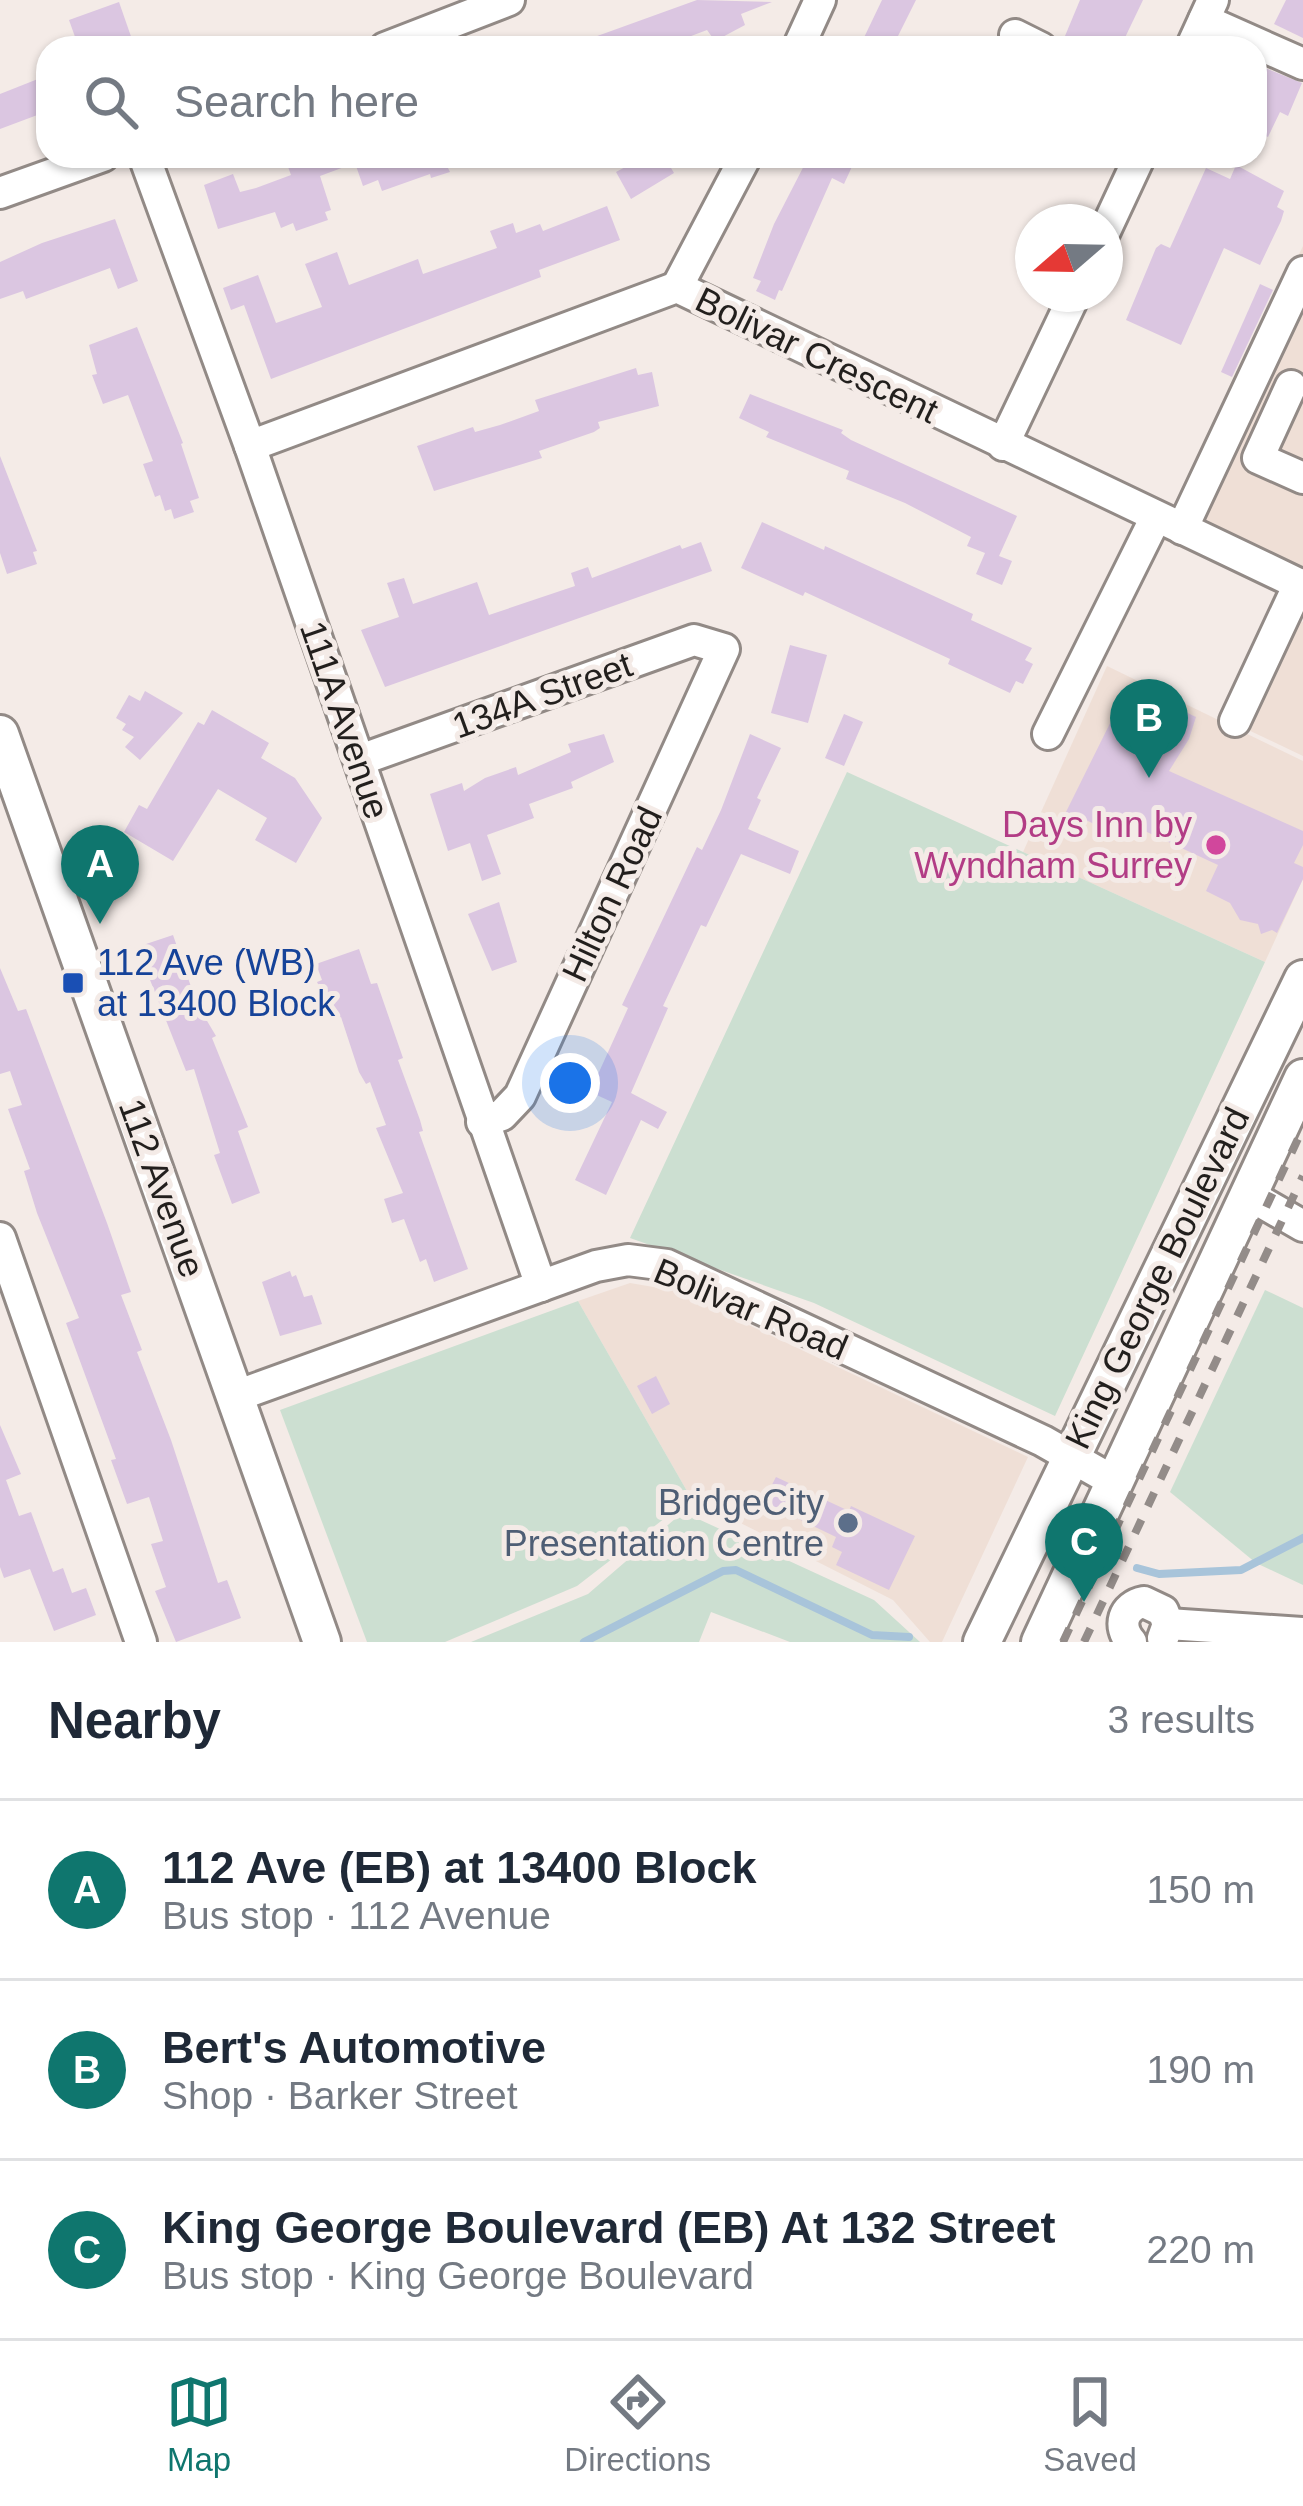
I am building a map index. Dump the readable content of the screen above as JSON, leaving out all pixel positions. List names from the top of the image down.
{
  "streets": {
    "main road": ["112 Avenue", "King George Boulevard"],
    "street": [
      "Bolivar Crescent",
      "134A Street",
      "111A Avenue",
      "Hilton Road",
      "Bolivar Road"
    ]
  },
  "crossings": [
    ["Bolivar Crescent", "111A Avenue"],
    ["134A Street", "111A Avenue"],
    ["134A Street", "Hilton Road"],
    ["111A Avenue", "Hilton Road"],
    ["111A Avenue", "Bolivar Road"],
    ["112 Avenue", "Bolivar Road"],
    ["King George Boulevard", "Bolivar Road"]
  ],
  "places": {
    "other": ["Days Inn by Wyndham Surrey", "BridgeCity Presentation Centre"],
    "transit": ["112 Ave (WB) at 13400 Block"]
  },
  "north": "left",
  "page": {
    "search": "Search here",
    "pins": ["B", "A", "C"],
    "heading": ["Nearby", "3 results"],
    "list": [
      {
        "mark": "A",
        "name": "112 Ave (EB) at 13400 Block",
        "note": "Bus stop · 112 Avenue",
        "value": "150 m"
      },
      {
        "mark": "B",
        "name": "Bert's Automotive",
        "note": "Shop · Barker Street",
        "value": "190 m"
      },
      {
        "mark": "C",
        "name": "King George Boulevard (EB) At 132 Street",
        "note": "Bus stop · King George Boulevard",
        "value": "220 m"
      }
    ],
    "nav": ["Map", "Directions", "Saved"]
  }
}
